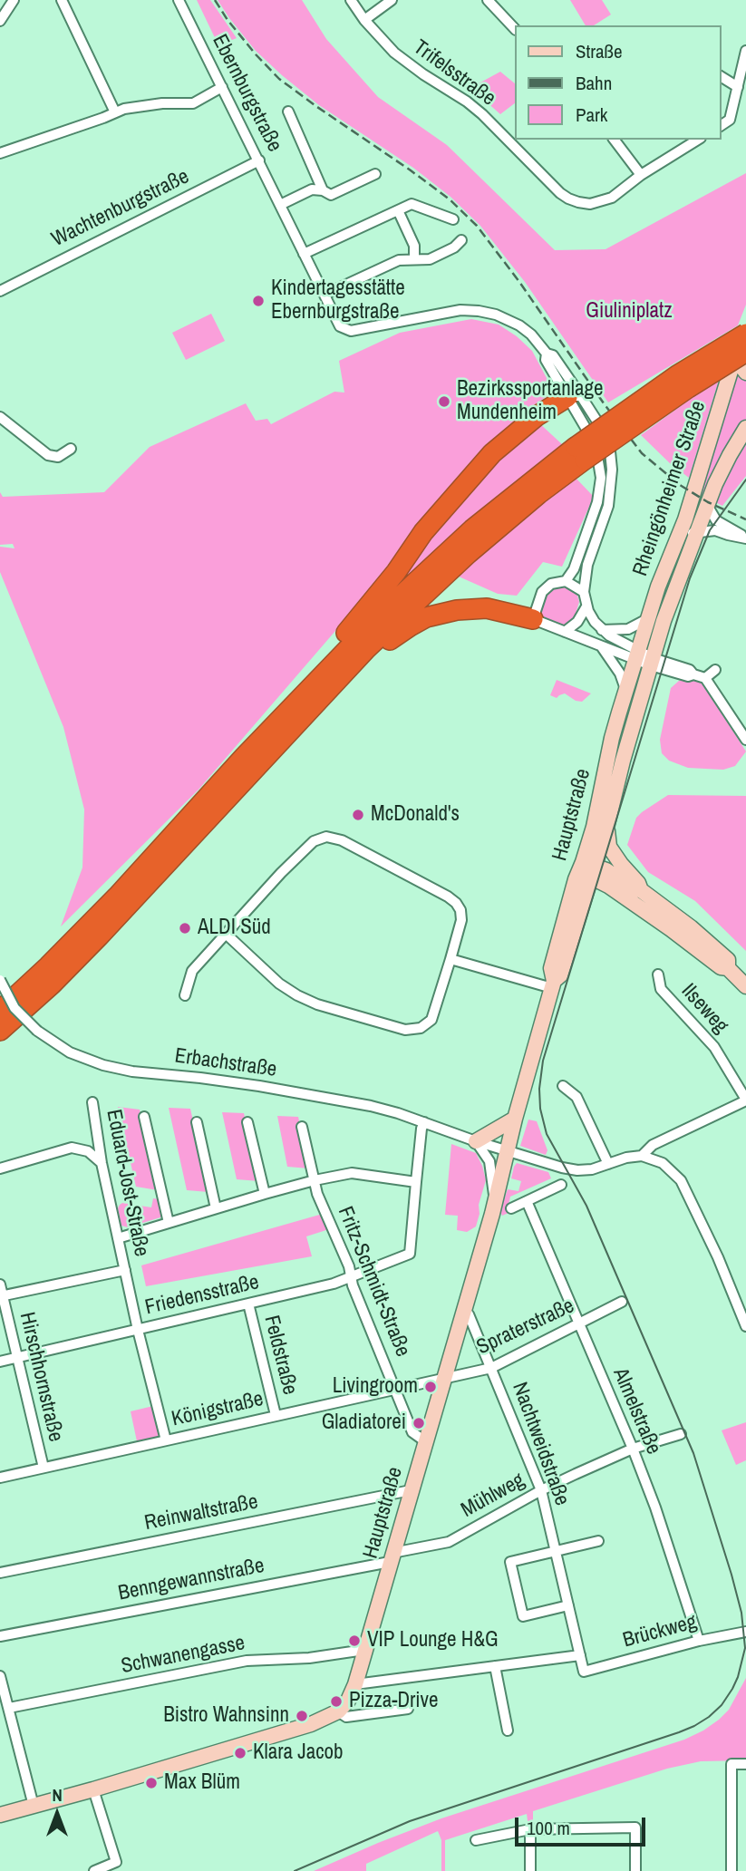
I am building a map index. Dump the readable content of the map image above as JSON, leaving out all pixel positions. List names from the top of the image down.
{
  "streets": {
    "main road": ["Rheingönheimer Straße", "Hauptstraße"],
    "street": [
      "Trifelsstraße",
      "Ebernburgstraße",
      "Wachtenburgstraße",
      "Ilseweg",
      "Erbachstraße",
      "Eduard-Jost-Straße",
      "Fritz-Schmidt-Straße",
      "Friedensstraße",
      "Spraterstraße",
      "Feldstraße",
      "Hirschhornstraße",
      "Königstraße",
      "Almelstraße",
      "Nachtweidstraße",
      "Mühlweg",
      "Reinwaltstraße",
      "Benngewannstraße",
      "Brückweg",
      "Schwanengasse"
    ]
  },
  "crossings": [
    ["Ebernburgstraße", "Wachtenburgstraße"],
    ["Ebernburgstraße", "Rheingönheimer Straße"],
    ["Ebernburgstraße", "Hauptstraße"],
    ["Rheingönheimer Straße", "Hauptstraße"],
    ["Hauptstraße", "Erbachstraße"],
    ["Hauptstraße", "Fritz-Schmidt-Straße"],
    ["Hauptstraße", "Spraterstraße"],
    ["Hauptstraße", "Königstraße"],
    ["Hauptstraße", "Nachtweidstraße"],
    ["Hauptstraße", "Mühlweg"],
    ["Hauptstraße", "Reinwaltstraße"],
    ["Hauptstraße", "Benngewannstraße"],
    ["Hauptstraße", "Schwanengasse"],
    ["Ilseweg", "Erbachstraße"],
    ["Eduard-Jost-Straße", "Friedensstraße"],
    ["Eduard-Jost-Straße", "Hirschhornstraße"],
    ["Eduard-Jost-Straße", "Königstraße"],
    ["Fritz-Schmidt-Straße", "Friedensstraße"],
    ["Fritz-Schmidt-Straße", "Königstraße"],
    ["Friedensstraße", "Feldstraße"],
    ["Friedensstraße", "Hirschhornstraße"],
    ["Spraterstraße", "Königstraße"],
    ["Spraterstraße", "Almelstraße"],
    ["Spraterstraße", "Nachtweidstraße"],
    ["Feldstraße", "Königstraße"],
    ["Hirschhornstraße", "Königstraße"],
    ["Almelstraße", "Mühlweg"],
    ["Almelstraße", "Brückweg"],
    ["Nachtweidstraße", "Mühlweg"],
    ["Nachtweidstraße", "Brückweg"],
    ["Mühlweg", "Benngewannstraße"]
  ],
  "parks": ["Giuliniplatz"],
  "places": [
    "Kindertagesstätte Ebernburgstraße",
    "Bezirkssportanlage Mundenheim",
    "McDonald's",
    "ALDI Süd",
    "Livingroom",
    "Gladiatorei",
    "VIP Lounge H&G",
    "Pizza-Drive",
    "Bistro Wahnsinn",
    "Klara Jacob",
    "Max Blüm"
  ],
  "legend": ["Straße", "Bahn", "Park"],
  "scale_bar": "100 m",
  "north": "top"
}
